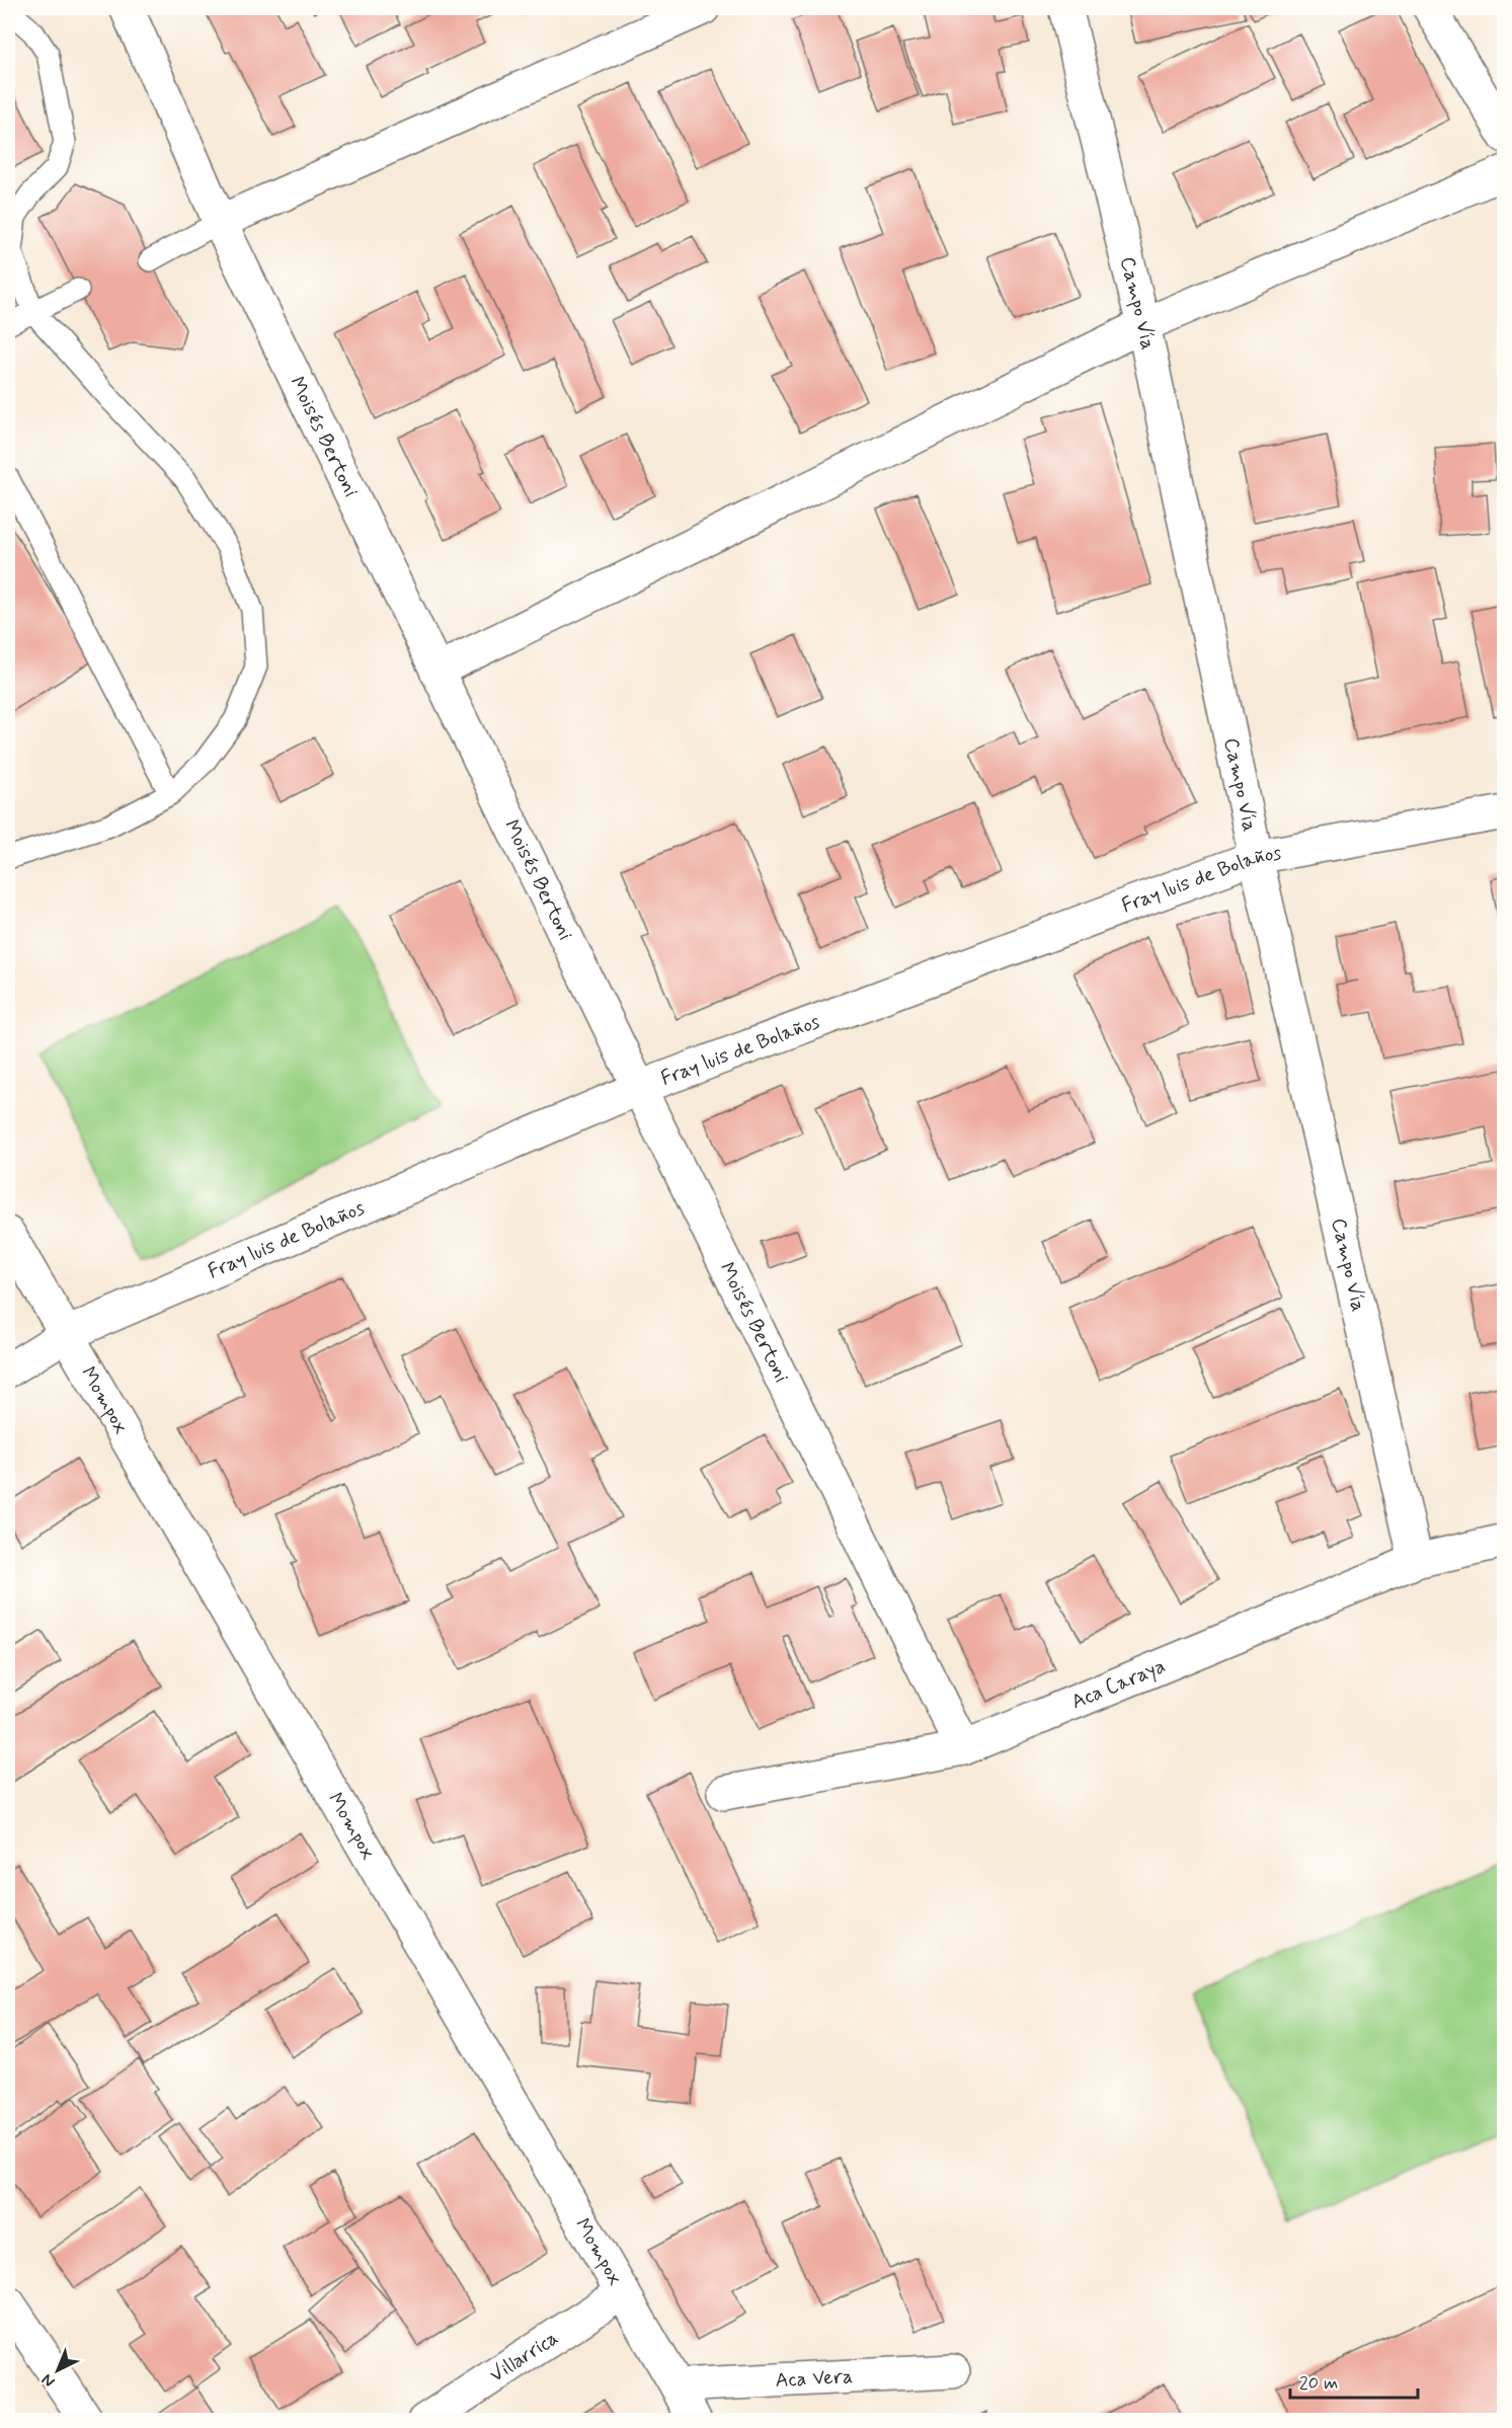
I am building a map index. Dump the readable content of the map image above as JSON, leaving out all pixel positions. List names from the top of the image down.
{
  "streets": {
    "street": [
      "Campo Vía",
      "Moisés Bertoni",
      "Fray luis de Bolaños",
      "Mompox",
      "Aca Caraya",
      "Villarrica",
      "Aca Vera"
    ]
  },
  "crossings": [
    ["Campo Vía", "Fray luis de Bolaños"],
    ["Campo Vía", "Aca Caraya"],
    ["Moisés Bertoni", "Fray luis de Bolaños"],
    ["Moisés Bertoni", "Aca Caraya"],
    ["Fray luis de Bolaños", "Mompox"],
    ["Mompox", "Villarrica"],
    ["Mompox", "Aca Vera"]
  ],
  "scale_bar": "20 m",
  "north": "bottom left"
}
